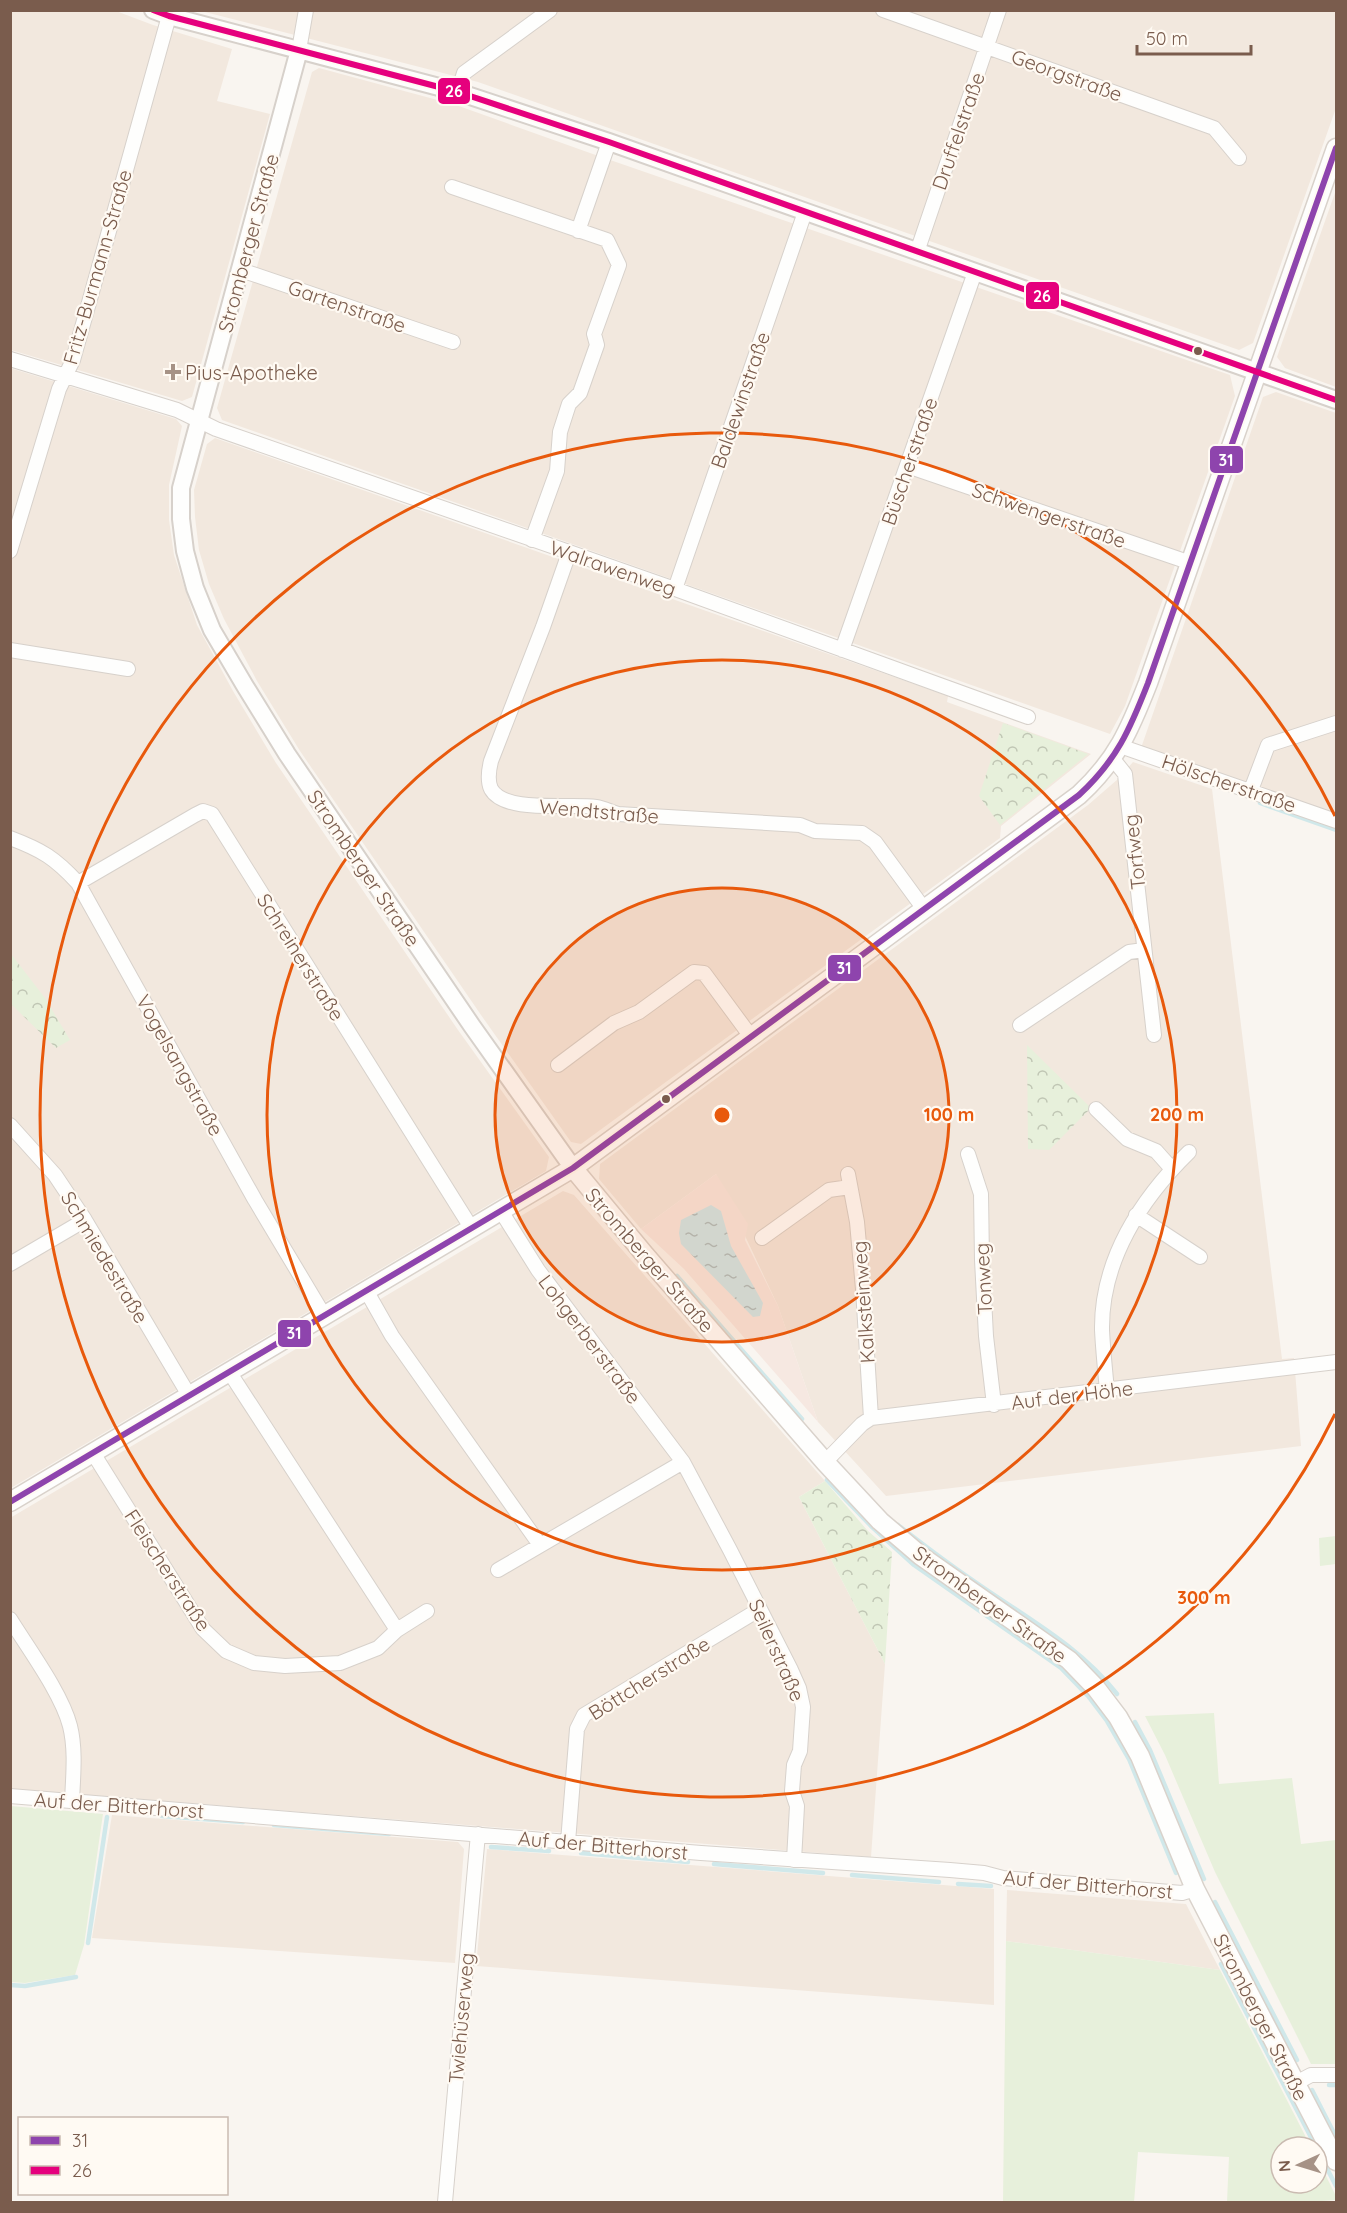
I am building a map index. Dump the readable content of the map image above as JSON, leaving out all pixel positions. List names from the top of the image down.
{
  "streets": {
    "main road": ["Stromberger Straße"],
    "street": [
      "Georgstraße",
      "Druffelstraße",
      "Fritz-Burmann-Straße",
      "Gartenstraße",
      "Baldewinstraße",
      "Büscherstraße",
      "Schwengerstraße",
      "Walrawenweg",
      "Hölscherstraße",
      "Wendtstraße",
      "Torfweg",
      "Schreinerstraße",
      "Vogelsangstraße",
      "Schmiedestraße",
      "Tonweg",
      "Kalksteinweg",
      "Lohgerberstraße",
      "Auf der Höhe",
      "Fleischerstraße",
      "Seilerstraße",
      "Böttcherstraße",
      "Auf der Bitterhorst",
      "Twiehüserweg"
    ]
  },
  "crossings": [
    ["Georgstraße", "Druffelstraße"],
    ["Stromberger Straße", "Gartenstraße"],
    ["Stromberger Straße", "Walrawenweg"],
    ["Stromberger Straße", "Auf der Bitterhorst"],
    ["Fritz-Burmann-Straße", "Walrawenweg"],
    ["Baldewinstraße", "Walrawenweg"],
    ["Büscherstraße", "Schwengerstraße"],
    ["Büscherstraße", "Walrawenweg"],
    ["Walrawenweg", "Wendtstraße"],
    ["Hölscherstraße", "Torfweg"],
    ["Schreinerstraße", "Vogelsangstraße"],
    ["Tonweg", "Auf der Höhe"],
    ["Kalksteinweg", "Auf der Höhe"],
    ["Lohgerberstraße", "Seilerstraße"],
    ["Seilerstraße", "Böttcherstraße"],
    ["Seilerstraße", "Auf der Bitterhorst"],
    ["Böttcherstraße", "Auf der Bitterhorst"],
    ["Auf der Bitterhorst", "Twiehüserweg"]
  ],
  "places": {
    "health": ["Pius-Apotheke"]
  },
  "lines": ["transit line 26", "transit line 31"],
  "legend": ["31", "26"],
  "scale_bar": "50 m",
  "north": "left",
  "rings": ["100 m", "200 m", "300 m"]
}
